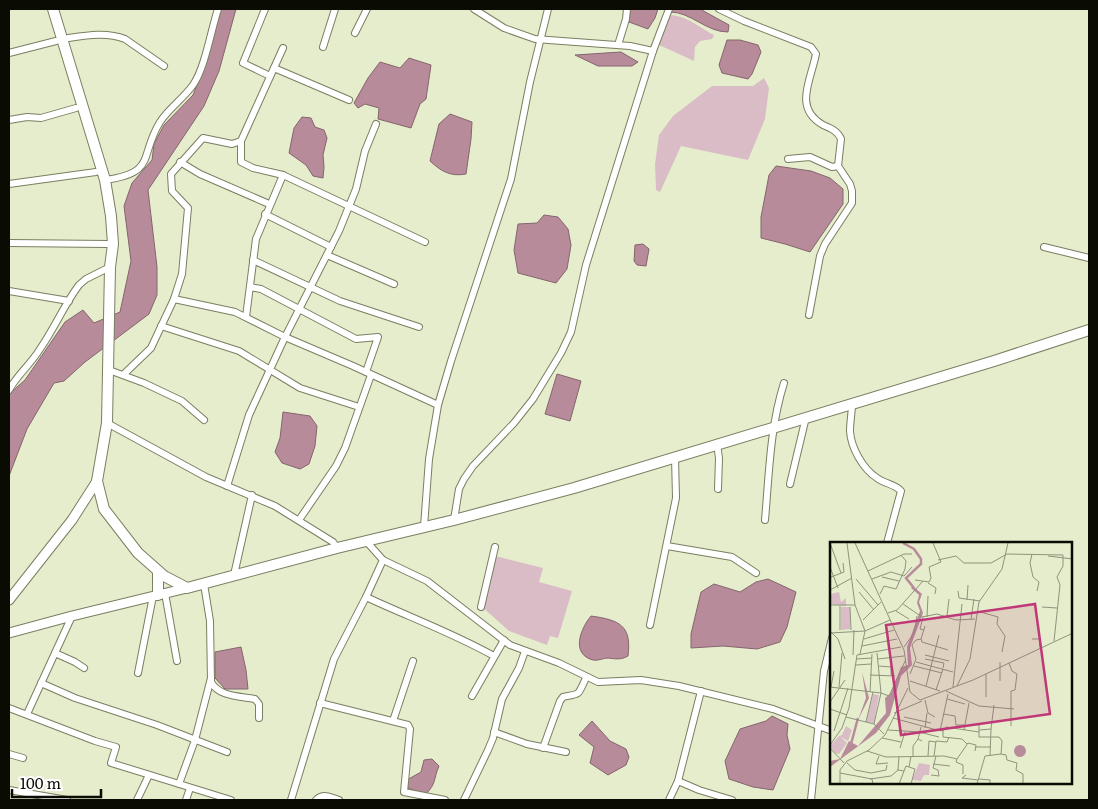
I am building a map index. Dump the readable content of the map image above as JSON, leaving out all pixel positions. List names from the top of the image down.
{
  "scale_bar": "100 m"
}
